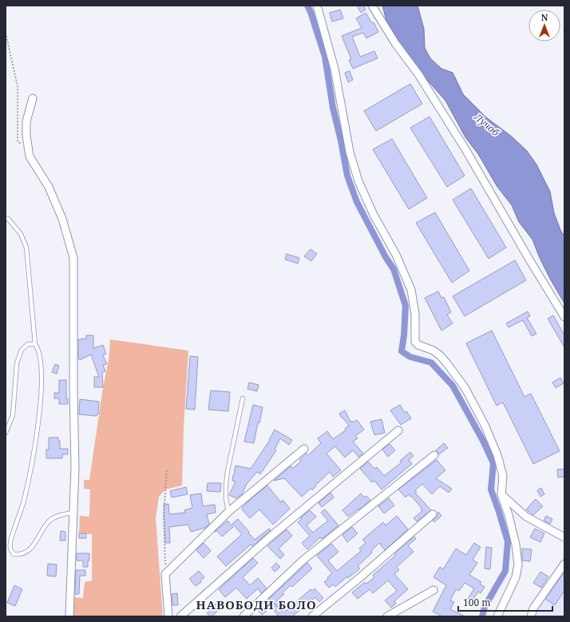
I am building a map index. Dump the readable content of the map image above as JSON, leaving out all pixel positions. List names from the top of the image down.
{
  "districts": ["НАВОБОДИ БОЛО"],
  "water": ["Лучоб"],
  "scale_bar": "100 m",
  "north": "top"
}
